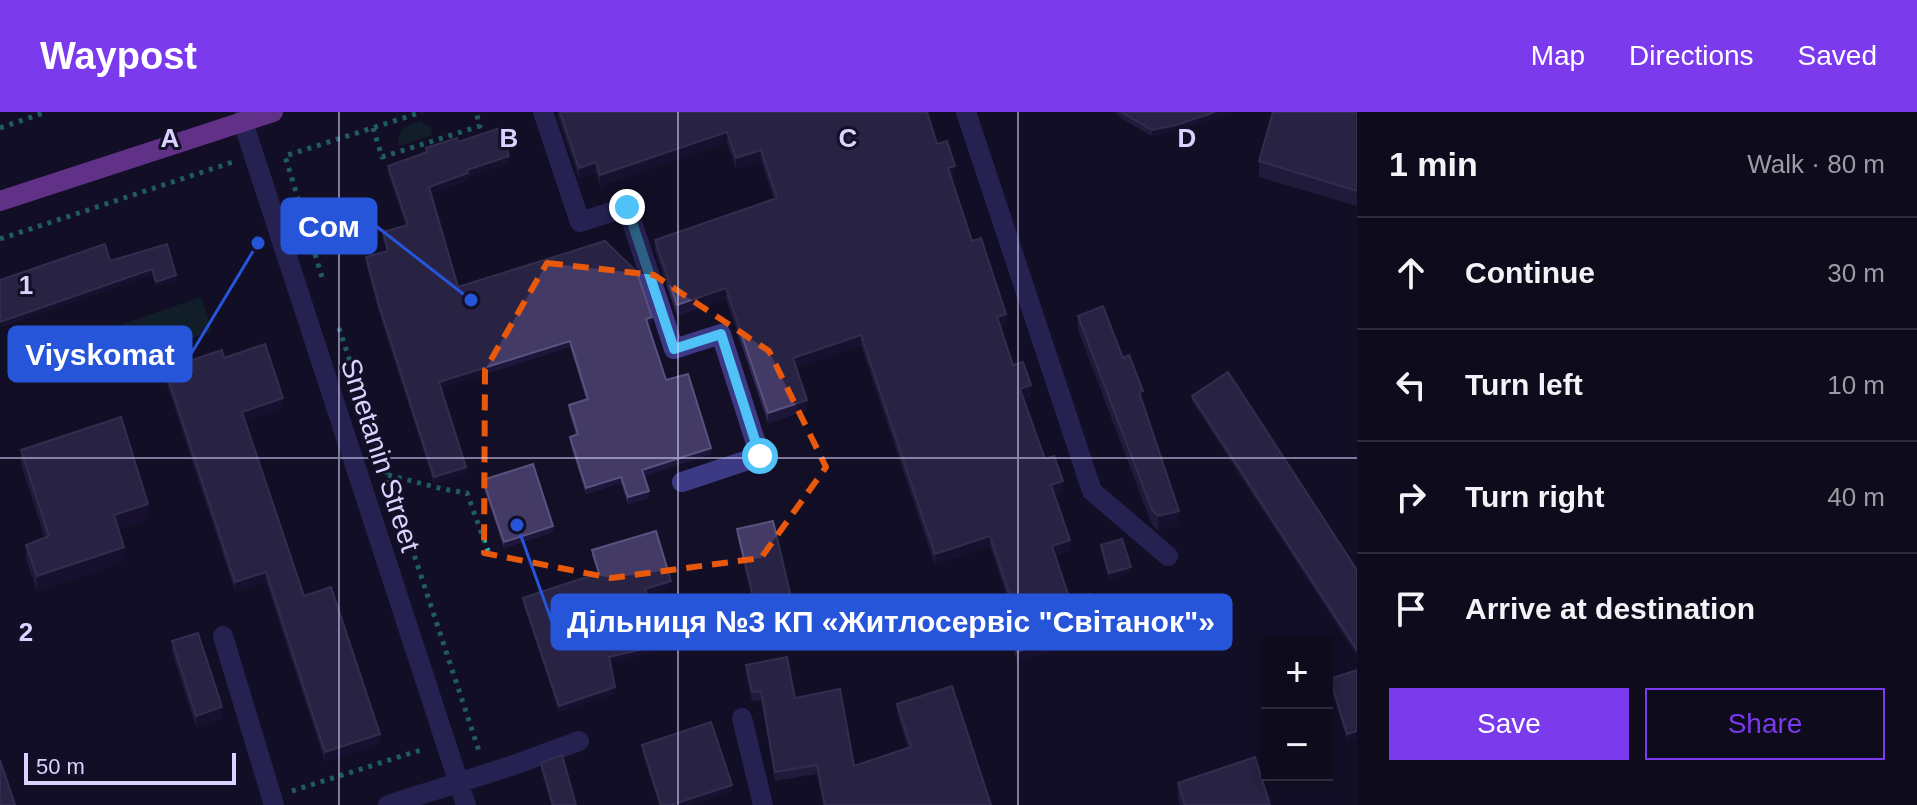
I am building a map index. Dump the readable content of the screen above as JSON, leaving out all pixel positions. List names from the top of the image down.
{
  "streets": {
    "street": ["Smetanin Street"]
  },
  "places": ["Viyskomat", "Сом", "Дільниця №3 КП «Житлосервіс \"Світанок\"»"],
  "scale_bar": "50 m",
  "page": {
    "header": "Waypost",
    "nav": ["Map", "Directions", "Saved"],
    "heading": ["1 min", "Walk · 80 m"],
    "list": [
      ["Continue", "30 m"],
      ["Turn left", "10 m"],
      ["Turn right", "40 m"],
      "Arrive at destination"
    ],
    "map_buttons": ["+", "−"],
    "buttons": ["Save", "Share"],
    "scale": "50 m"
  },
  "grid": {
    "columns": [
      "A",
      "B",
      "C",
      "D"
    ],
    "rows": ["1", "2"]
  }
}
